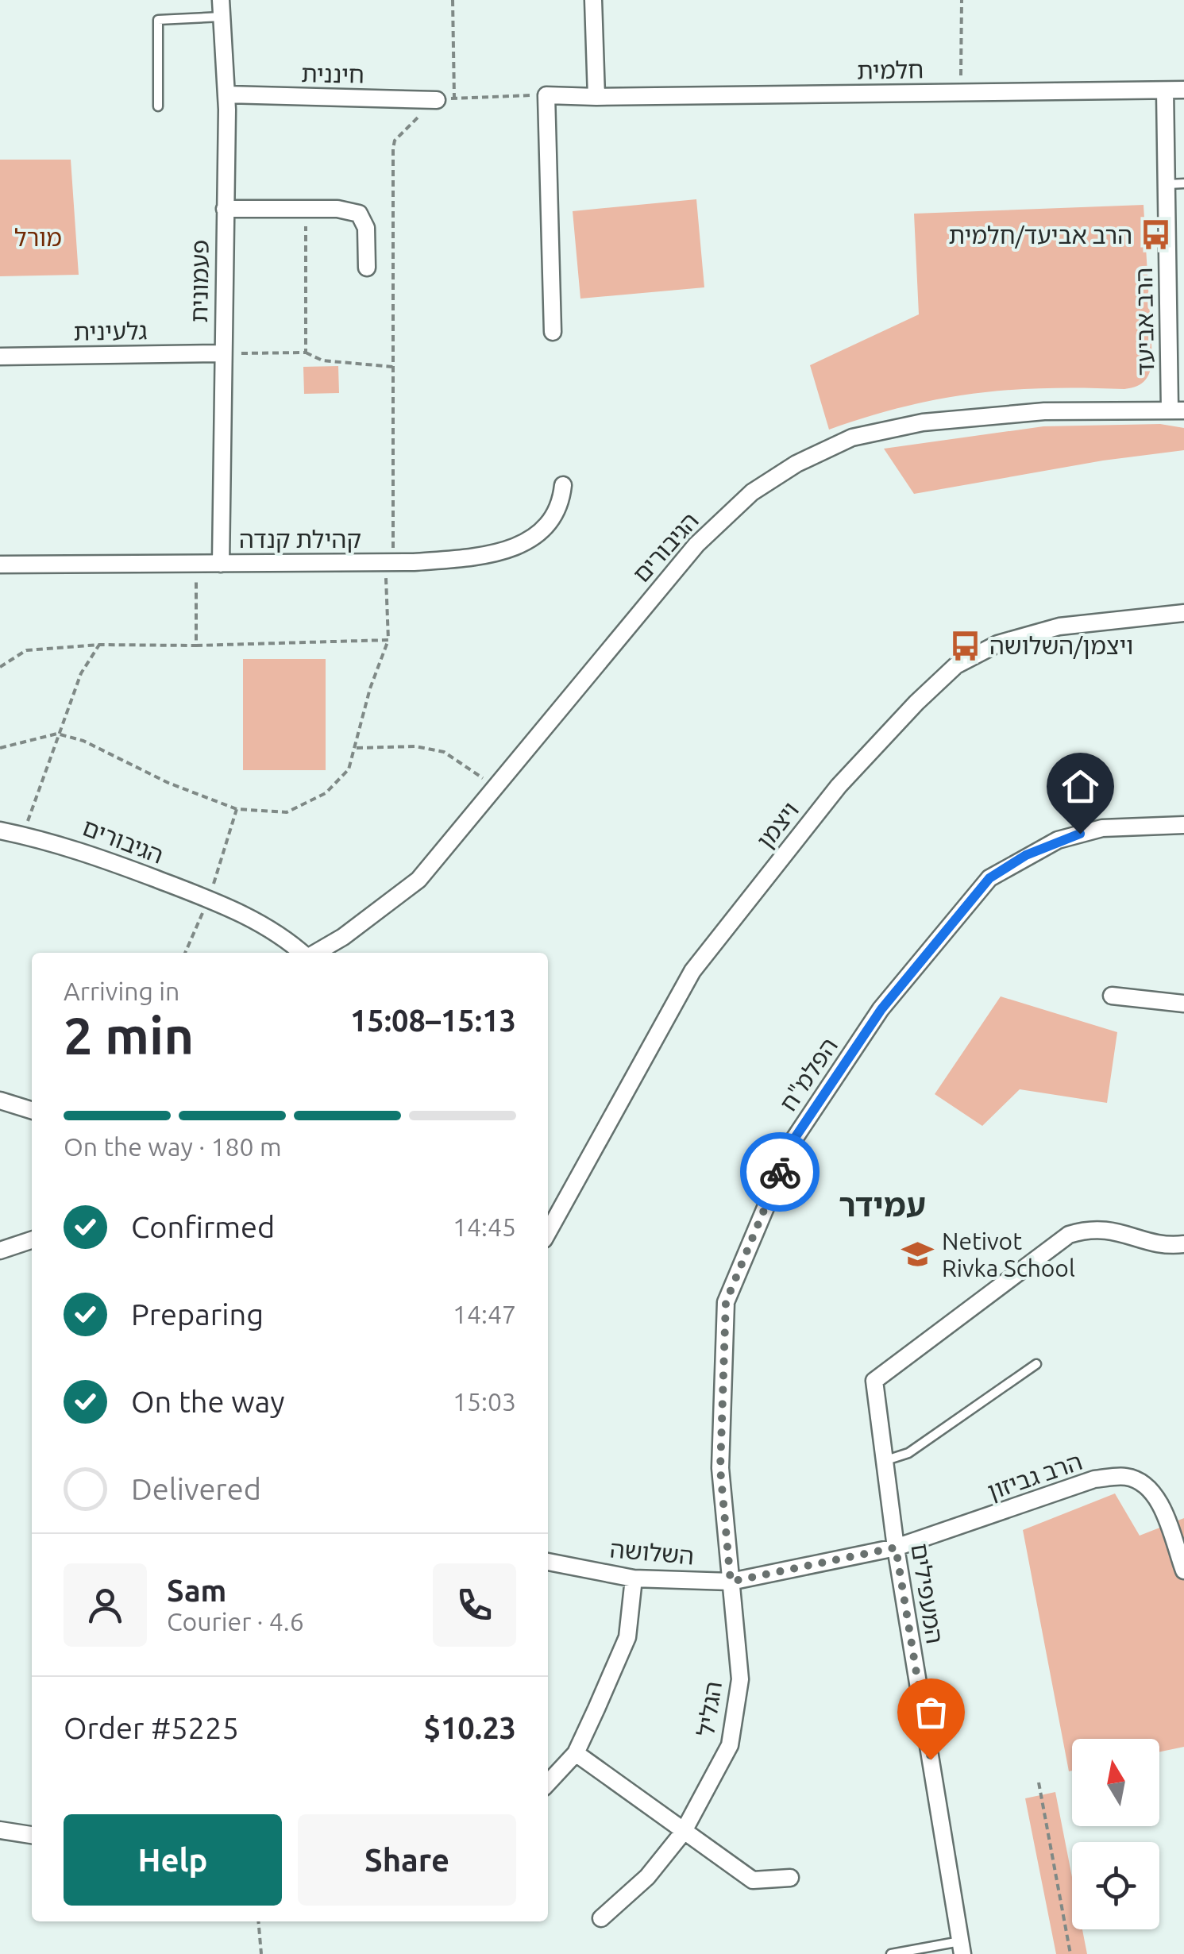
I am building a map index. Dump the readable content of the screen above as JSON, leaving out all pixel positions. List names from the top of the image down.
{
  "streets": {
    "street": [
      "חלמית",
      "חיננית",
      "פעמונית",
      "הרב אביעד",
      "גלעינית",
      "קהילת קנדה",
      "הגיבורים",
      "ויצמן",
      "הפלמ\"ח",
      "הרב גביזון",
      "השלושה",
      "המעפילים",
      "הגליל"
    ]
  },
  "crossings": [
    ["חלמית", "הרב אביעד"],
    ["חיננית", "פעמונית"],
    ["פעמונית", "גלעינית"],
    ["פעמונית", "קהילת קנדה"],
    ["הרב אביעד", "הגיבורים"],
    ["הפלמ\"ח", "השלושה"],
    ["הפלמ\"ח", "הגליל"],
    ["הרב גביזון", "השלושה"],
    ["הרב גביזון", "המעפילים"],
    ["השלושה", "המעפילים"],
    ["השלושה", "הגליל"]
  ],
  "districts": ["עמידר"],
  "parks": ["מורל"],
  "places": {
    "bus stop": ["הרב אביעד/חלמית", "ויצמן/השלושה"],
    "school or university": ["Netivot Rivka School"]
  },
  "north": "top",
  "page": {
    "heading": ["2 min", "Arriving in", "15:08–15:13"],
    "panel": [
      "Sam",
      "Courier · 4.6",
      "Order #5225",
      "$10.23"
    ],
    "bar": "On the way · 180 m",
    "list": [
      ["Confirmed", "14:45"],
      ["Preparing", "14:47"],
      ["On the way", "15:03"],
      "Delivered"
    ],
    "buttons": ["Help", "Share"]
  }
}
